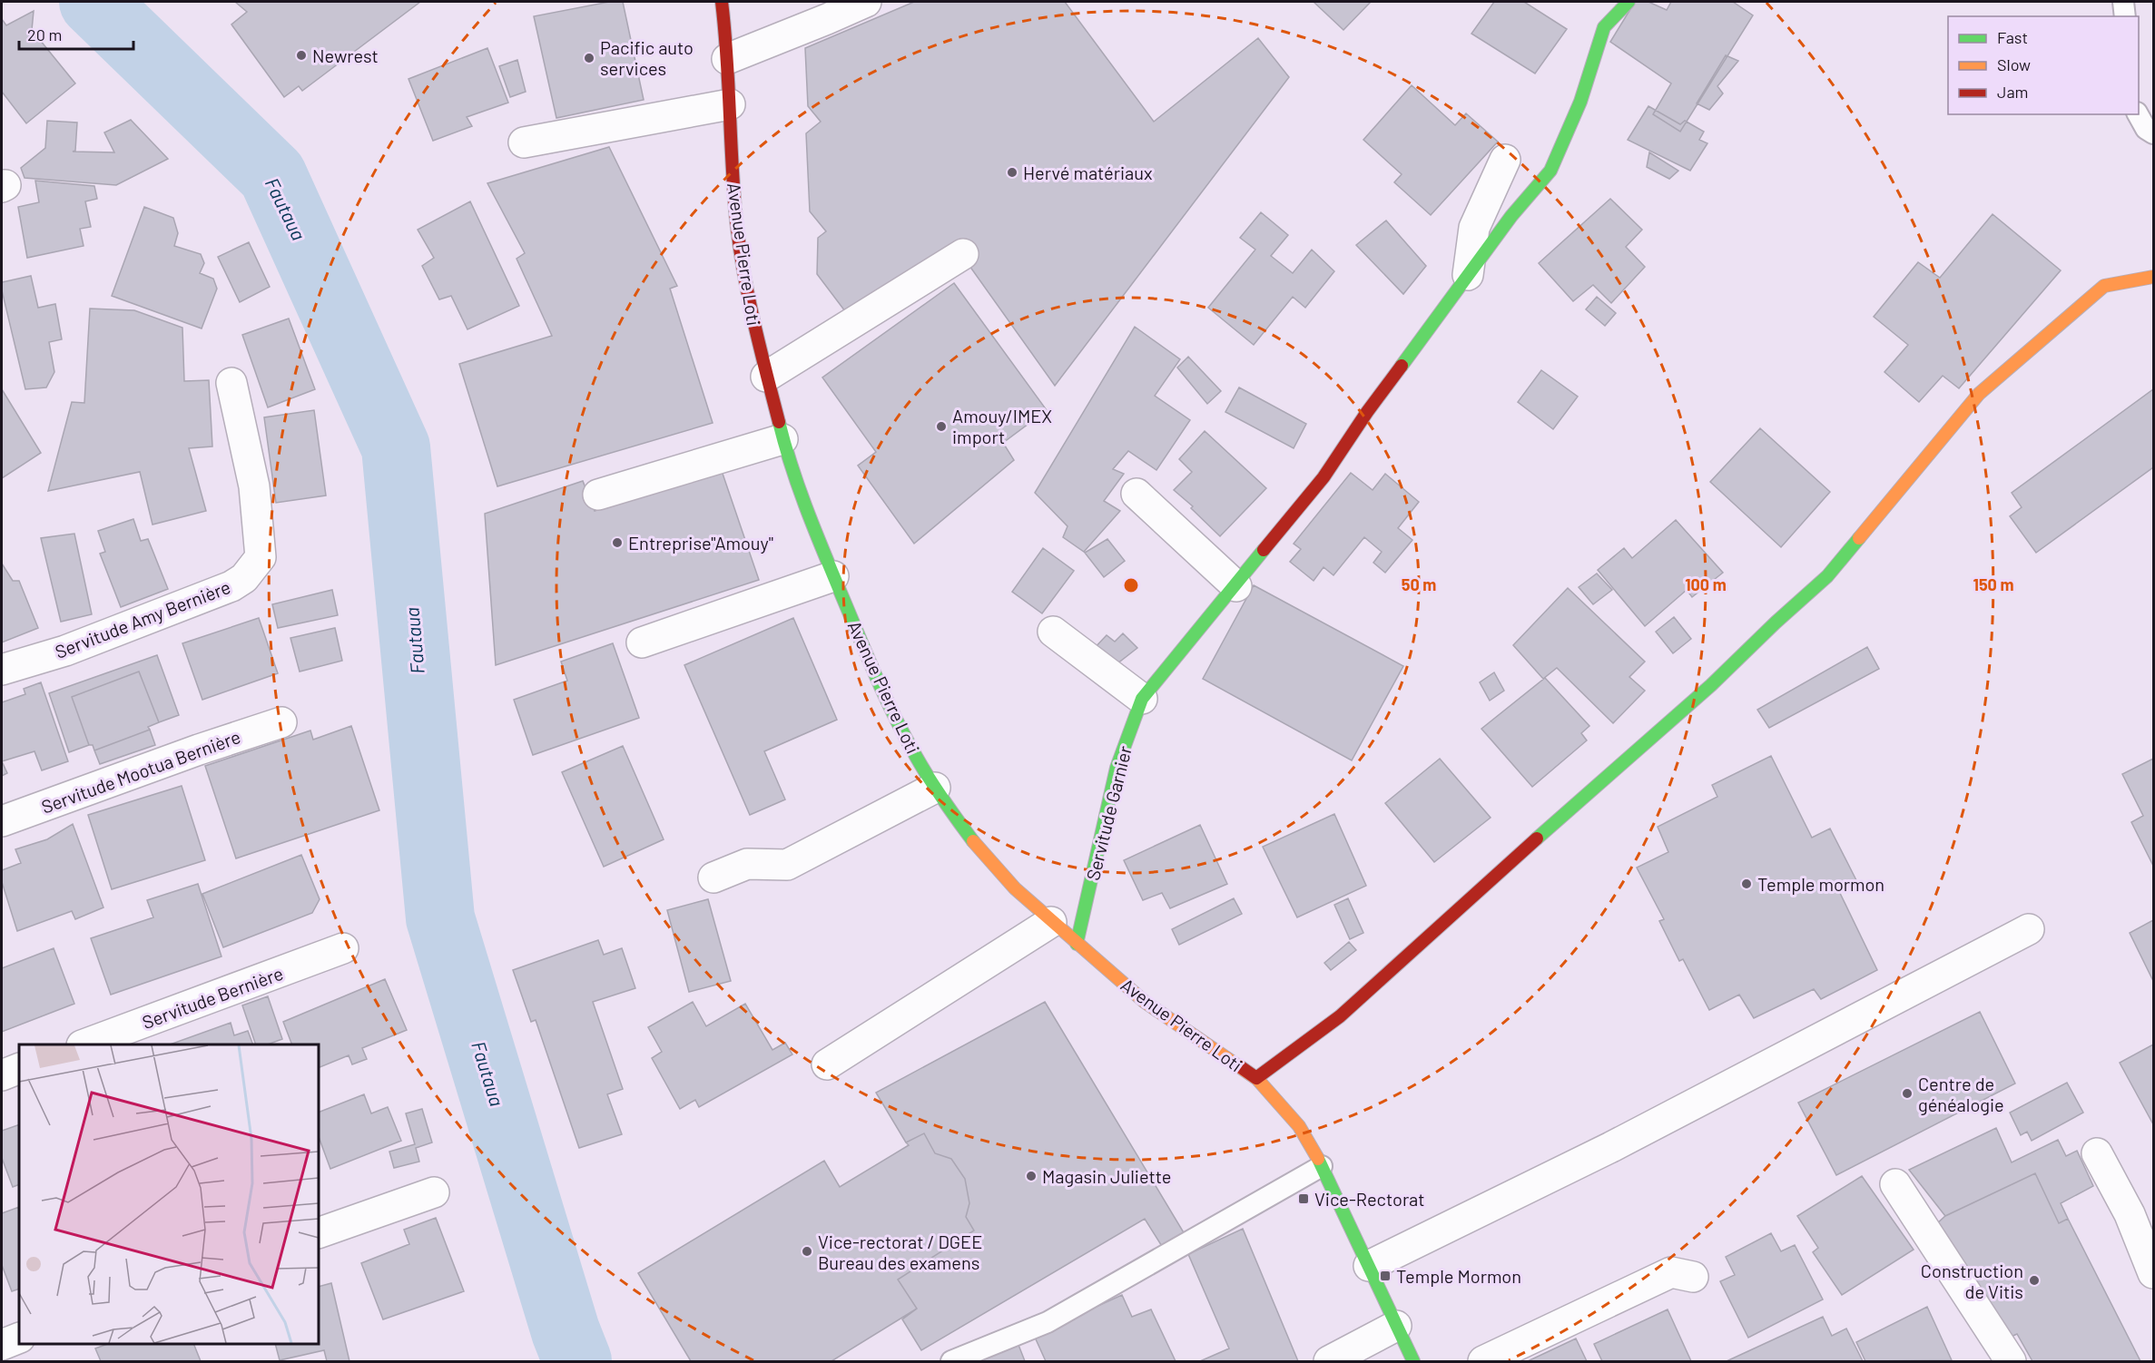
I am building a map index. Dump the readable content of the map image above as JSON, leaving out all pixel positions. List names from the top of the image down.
{
  "streets": {
    "street": [
      "Avenue Pierre Loti",
      "Servitude Amy Bernière",
      "Servitude Mootua Bernière",
      "Servitude Garnier",
      "Servitude Bernière"
    ]
  },
  "crossings": [
    ["Avenue Pierre Loti", "Servitude Garnier"]
  ],
  "water": ["Fautaua"],
  "places": {
    "other": [
      "Newrest",
      "Pacific auto services",
      "Hervé matériaux",
      "Amouy/IMEX import",
      "Entreprise\"Amouy\"",
      "Temple mormon",
      "Centre de généalogie",
      "Magasin Juliette",
      "Vice-rectorat / DGEE Bureau des examens",
      "Construction de Vitis"
    ],
    "transit": ["Vice-Rectorat", "Temple Mormon"]
  },
  "legend": ["Fast", "Slow", "Jam"],
  "scale_bar": "20 m",
  "rings": ["50 m", "100 m", "150 m"]
}
